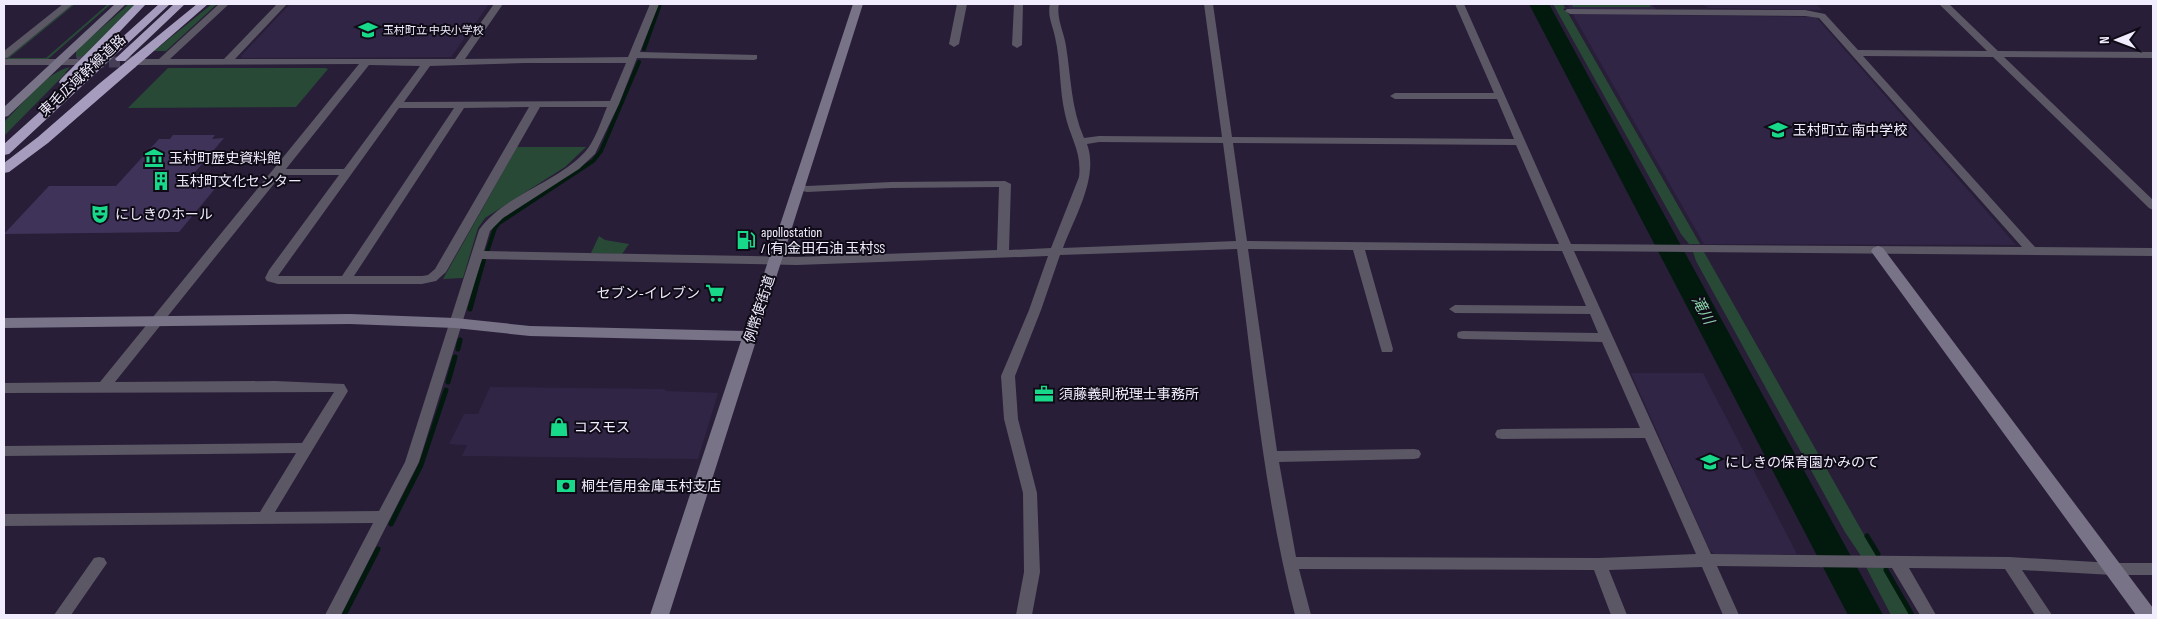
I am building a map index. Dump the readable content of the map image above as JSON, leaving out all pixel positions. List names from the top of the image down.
{
  "streets": {
    "highway": ["東毛広域幹線道路"],
    "street": ["例幣使街道"]
  },
  "water": ["滝川"],
  "places": {
    "school or university": ["玉村町立 中央小学校", "玉村町立 南中学校", "にしきの保育園かみのて"],
    "museum": ["玉村町歴史資料館"],
    "building": ["玉村町文化センター"],
    "theatre": ["にしきのホール"],
    "fuel station": ["apollostation / (有)金田石油 玉村SS"],
    "supermarket": ["セブン-イレブン"],
    "office": ["須藤義則税理士事務所"],
    "shop": ["コスモス"],
    "bank": ["桐生信用金庫玉村支店"]
  },
  "north": "left"
}
